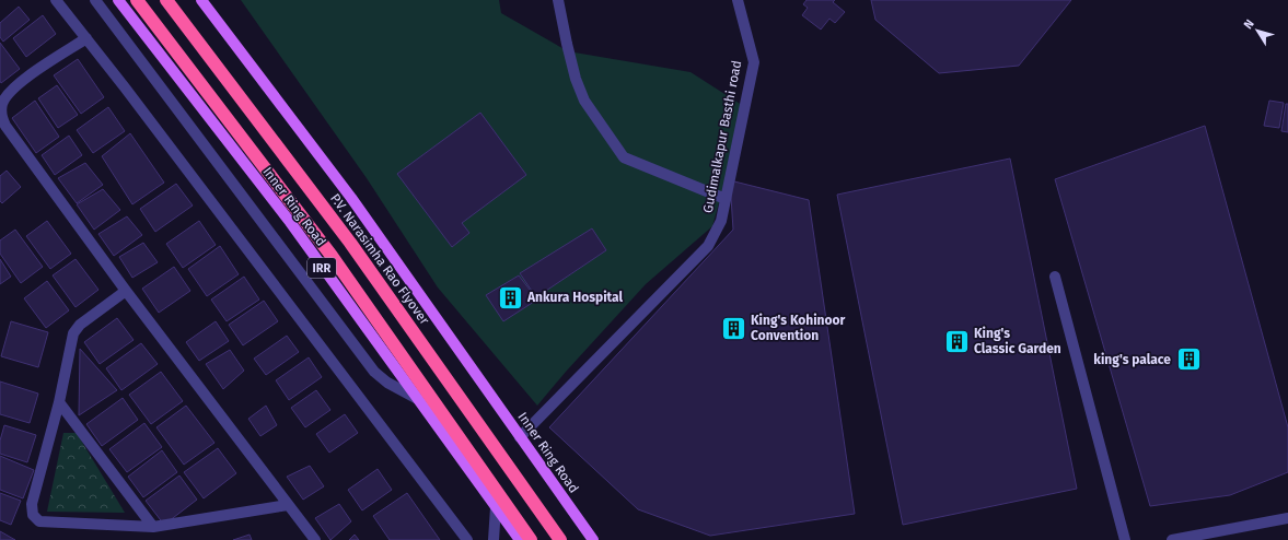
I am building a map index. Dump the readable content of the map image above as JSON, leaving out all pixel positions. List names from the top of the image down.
{
  "streets": {
    "highway": ["P.V. Narasimha Rao Flyover"],
    "main road": ["Inner Ring Road", "IRR"],
    "street": ["Gudimalkapur Basthi road"]
  },
  "crossings": [
    ["Gudimalkapur Basthi road", "Inner Ring Road"]
  ],
  "places": {
    "building": [
      "Ankura Hospital",
      "King's Kohinoor Convention",
      "King's Classic Garden",
      "king's palace"
    ]
  },
  "north": "top left"
}
